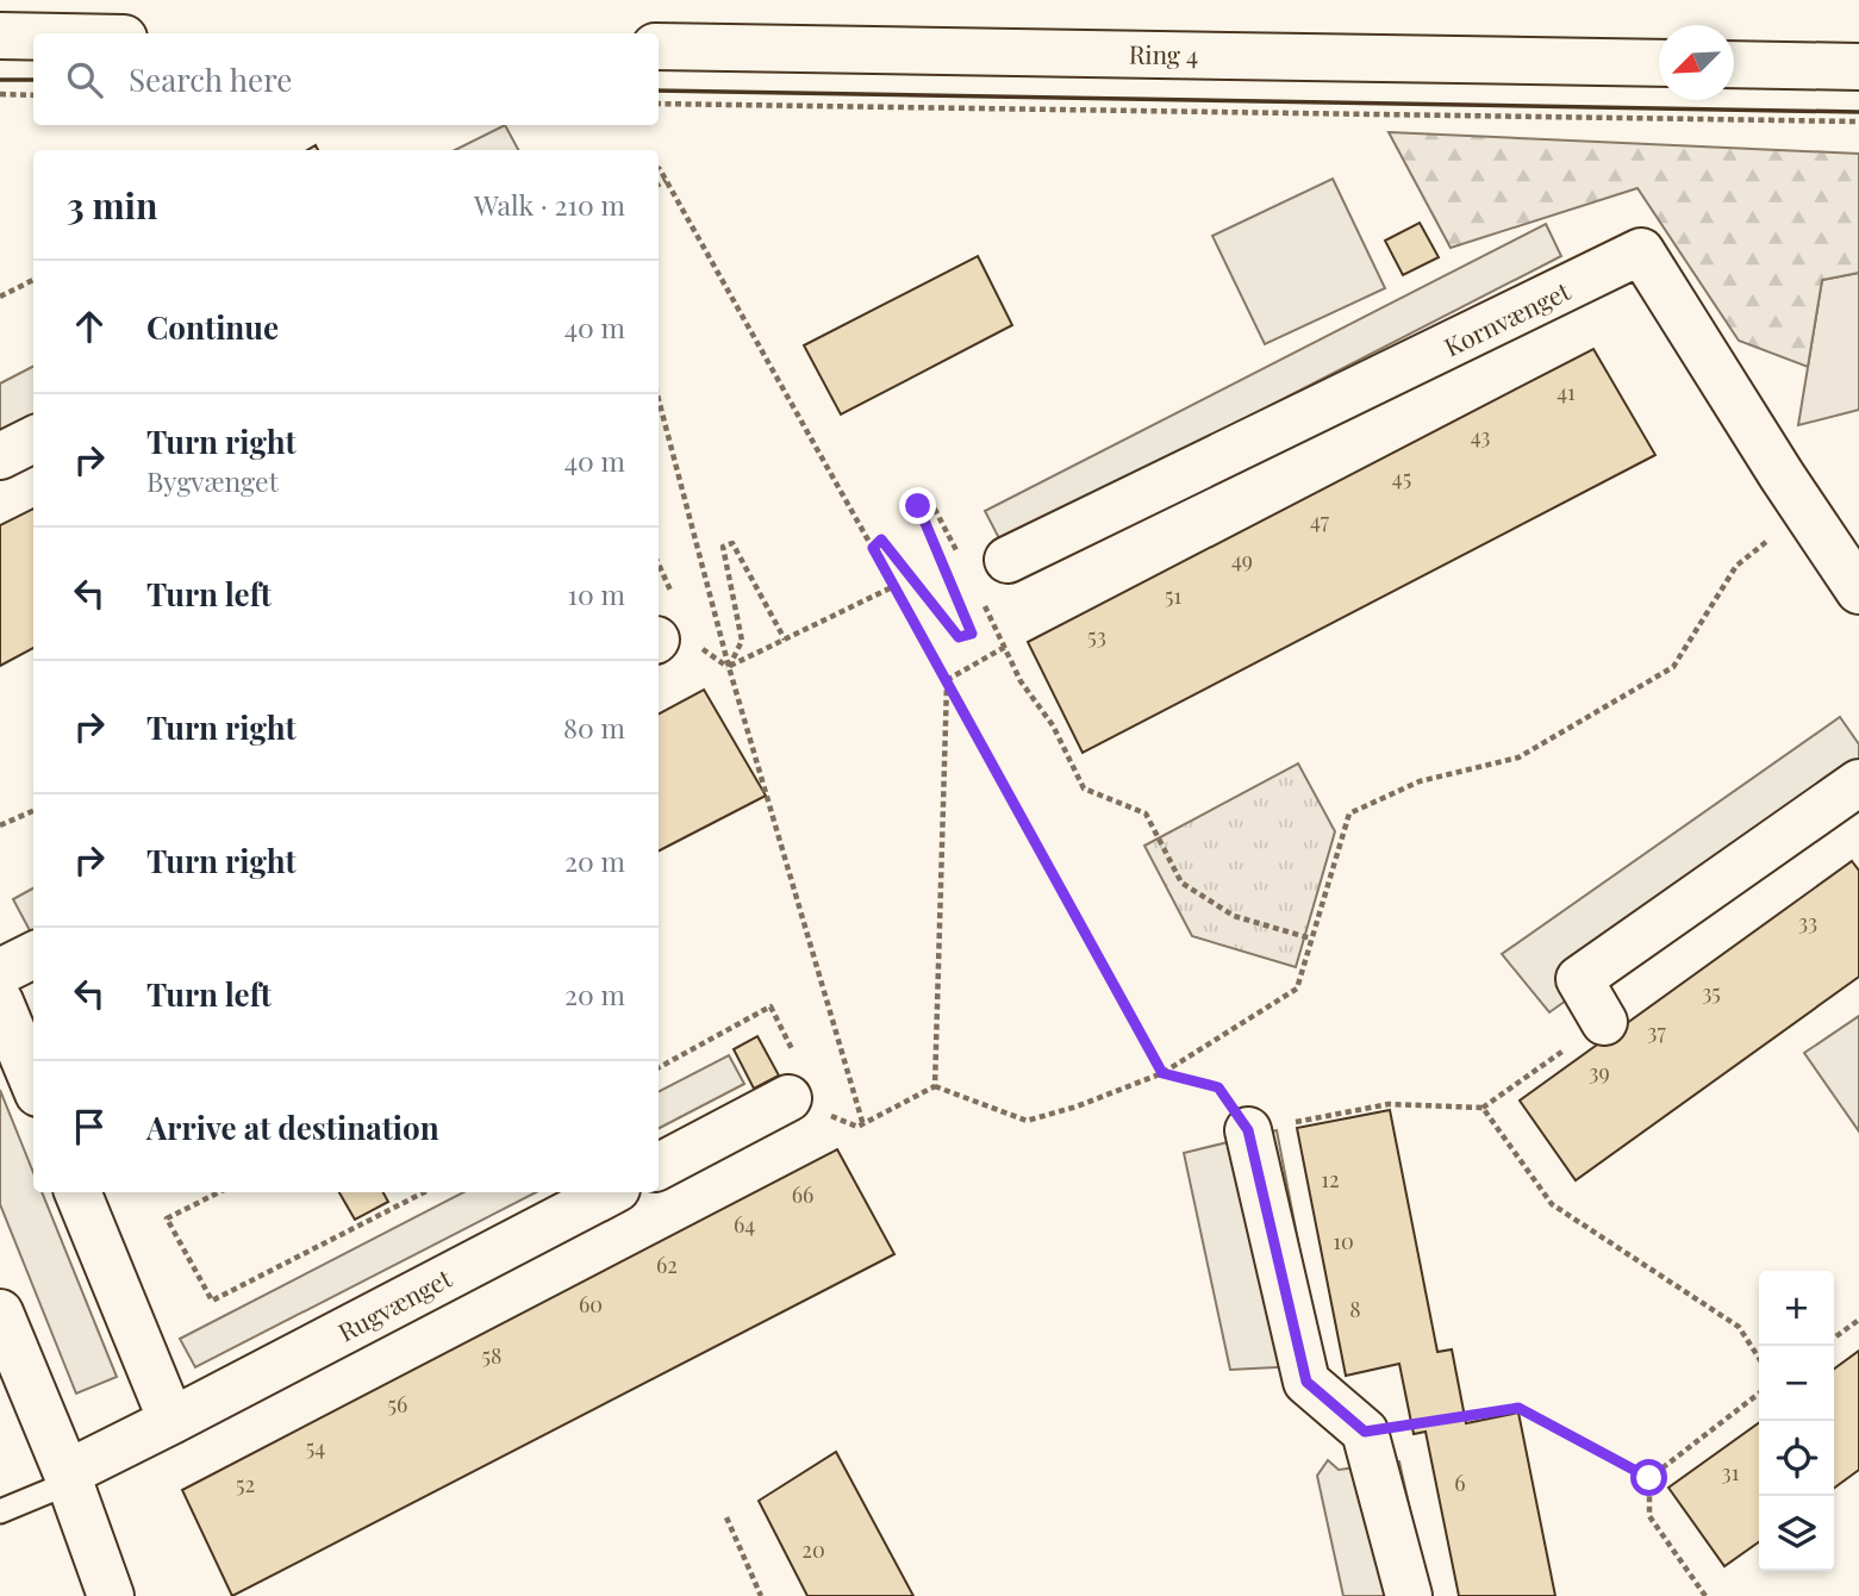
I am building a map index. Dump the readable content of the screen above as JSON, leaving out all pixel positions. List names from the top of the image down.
{
  "streets": {
    "street": ["Ring 4", "Kornvænget", "Rugvænget"]
  },
  "house_numbers": [
    "41",
    "43",
    "45",
    "47",
    "49",
    "51",
    "53",
    "33",
    "35",
    "37",
    "39",
    "12",
    "66",
    "64",
    "10",
    "62",
    "60",
    "8",
    "58",
    "56",
    "54",
    "31",
    "6",
    "52",
    "20"
  ],
  "north": "bottom left",
  "page": {
    "search": "Search here",
    "heading": ["3 min", "Walk · 210 m"],
    "list": [
      ["Continue", "40 m"],
      ["Turn right", "Bygvænget", "40 m"],
      ["Turn left", "10 m"],
      ["Turn right", "80 m"],
      ["Turn right", "20 m"],
      ["Turn left", "20 m"],
      "Arrive at destination"
    ],
    "map_buttons": ["+", "−"]
  }
}
